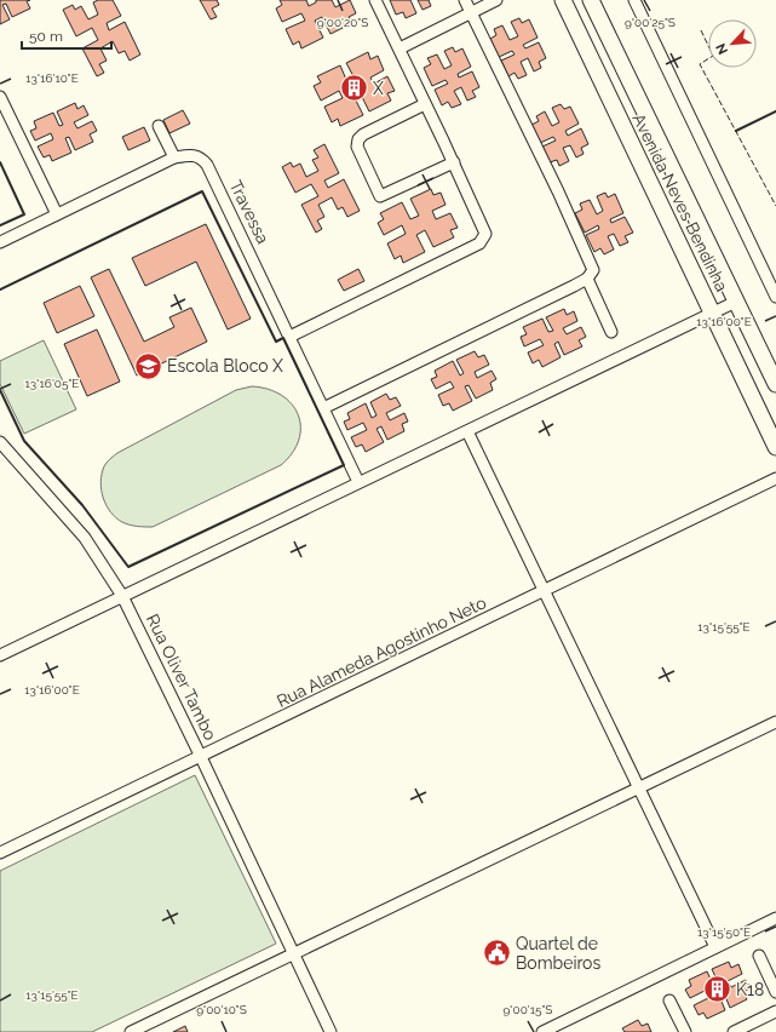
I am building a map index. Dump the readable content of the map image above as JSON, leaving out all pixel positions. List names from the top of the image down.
{
  "streets": {
    "street": [
      "Avenida Neves Bendinha",
      "Travessa",
      "Rua Alameda Agostinho Neto",
      "Rua Oliver Tambo"
    ]
  },
  "crossings": [
    ["Rua Alameda Agostinho Neto", "Rua Oliver Tambo"]
  ],
  "places": {
    "building": ["X", "K18"],
    "school or university": ["Escola Bloco X"],
    "public building": ["Quartel de Bombeiros"]
  },
  "scale_bar": "50 m",
  "north": "bottom left",
  "coordinates": [
    "9°00'20\"S",
    "9°00'25\"S",
    "13°16'10\"E",
    "13°16'00\"E",
    "13°16'05\"E",
    "13°15'55\"E",
    "13°15'50\"E",
    "9°00'10\"S",
    "9°00'15\"S"
  ]
}
